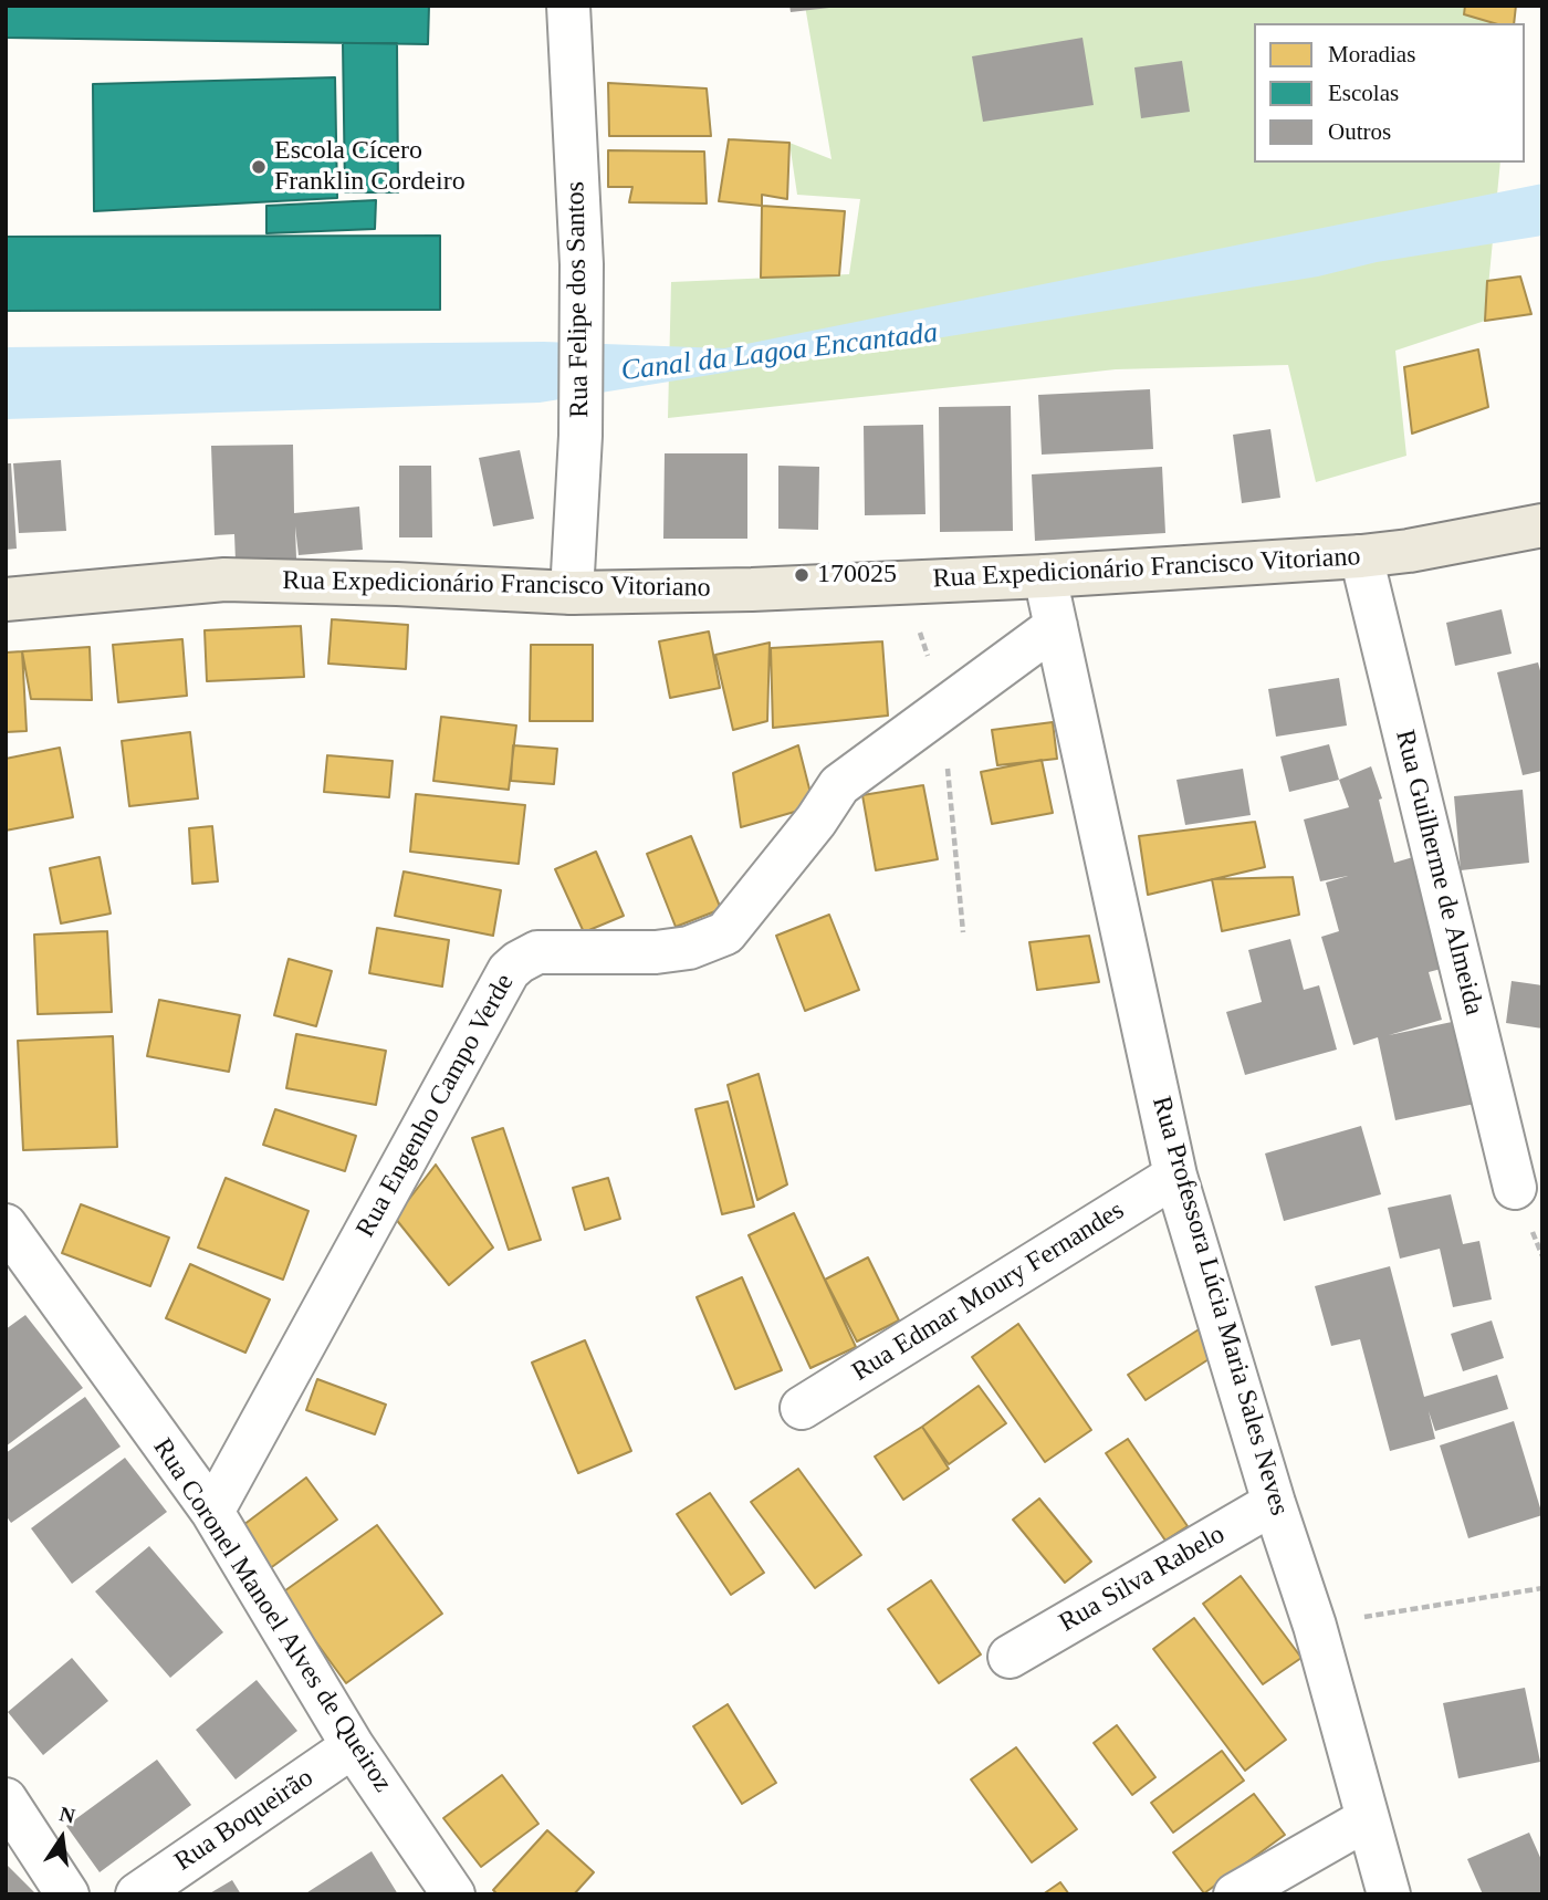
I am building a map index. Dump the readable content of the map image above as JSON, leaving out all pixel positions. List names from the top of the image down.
{
  "streets": {
    "main road": ["Rua Expedicionário Francisco Vitoriano"],
    "street": [
      "Rua Felipe dos Santos",
      "Rua Guilherme de Almeida",
      "Rua Engenho Campo Verde",
      "Rua Edmar Moury Fernandes",
      "Rua Professora Lúcia Maria Sales Neves",
      "Rua Silva Rabelo",
      "Rua Coronel Manoel Alves de Queiroz",
      "Rua Boqueirão"
    ]
  },
  "crossings": [
    ["Rua Felipe dos Santos", "Rua Expedicionário Francisco Vitoriano"],
    ["Rua Expedicionário Francisco Vitoriano", "Rua Guilherme de Almeida"],
    ["Rua Expedicionário Francisco Vitoriano", "Rua Professora Lúcia Maria Sales Neves"],
    ["Rua Engenho Campo Verde", "Rua Professora Lúcia Maria Sales Neves"],
    ["Rua Engenho Campo Verde", "Rua Coronel Manoel Alves de Queiroz"],
    ["Rua Edmar Moury Fernandes", "Rua Professora Lúcia Maria Sales Neves"],
    ["Rua Professora Lúcia Maria Sales Neves", "Rua Silva Rabelo"],
    ["Rua Coronel Manoel Alves de Queiroz", "Rua Boqueirão"]
  ],
  "water": ["Canal da Lagoa Encantada"],
  "places": ["Escola Cícero Franklin Cordeiro", "170025"],
  "legend": ["Moradias", "Escolas", "Outros"],
  "north": "top"
}
